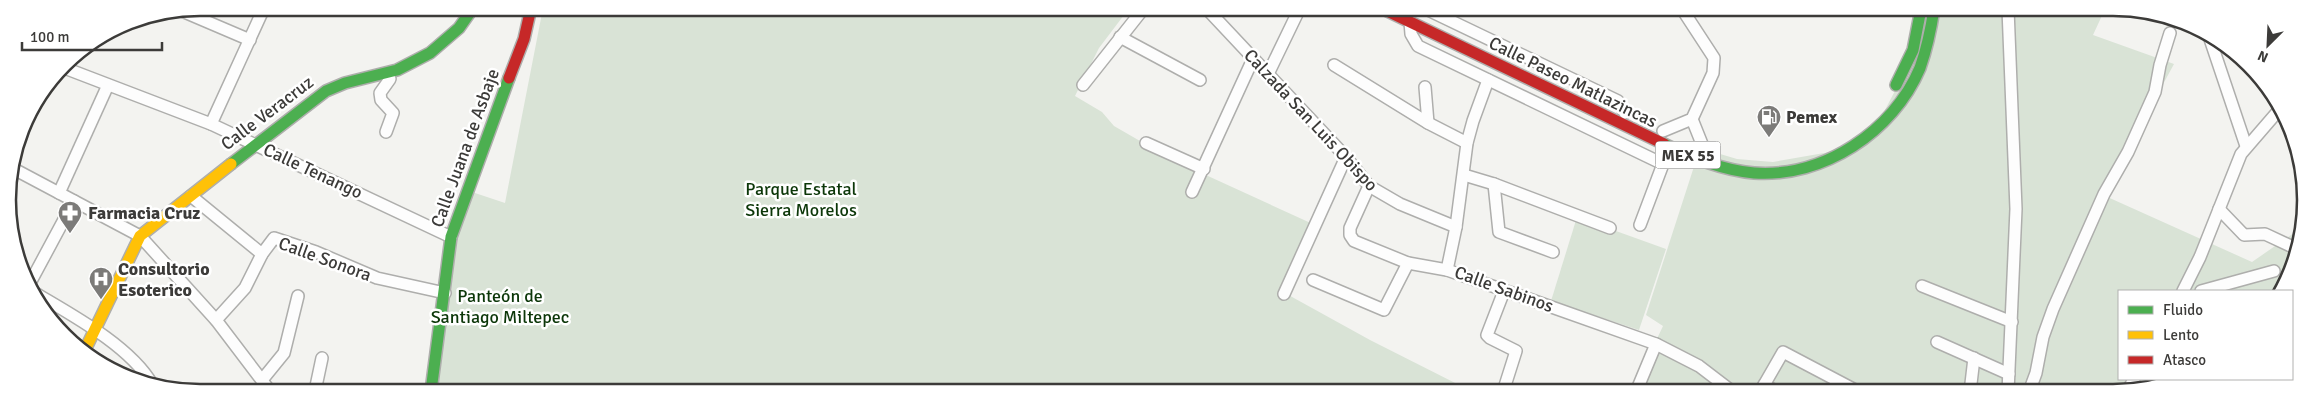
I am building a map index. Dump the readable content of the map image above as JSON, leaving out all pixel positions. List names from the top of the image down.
{
  "streets": {
    "main road": [
      "Calle Paseo Matlazincas",
      "Calle Veracruz",
      "Calle Juana de Asbaje",
      "MEX 55"
    ],
    "street": [
      "Calzada San Luis Obispo",
      "Calle Tenango",
      "Calle Sonora",
      "Calle Sabinos"
    ]
  },
  "crossings": [
    ["Calle Veracruz", "Calle Tenango"],
    ["Calzada San Luis Obispo", "Calle Sabinos"],
    ["Calle Juana de Asbaje", "Calle Tenango"],
    ["Calle Juana de Asbaje", "Calle Sonora"]
  ],
  "parks": ["Parque Estatal Sierra Morelos", "Panteón de Santiago Miltepec"],
  "places": {
    "fuel station": ["Pemex"],
    "pharmacy": ["Farmacia Cruz"],
    "hospital": ["Consultorio Esoterico"]
  },
  "legend": ["Fluido", "Lento", "Atasco"],
  "scale_bar": "100 m",
  "north": "bottom left"
}
